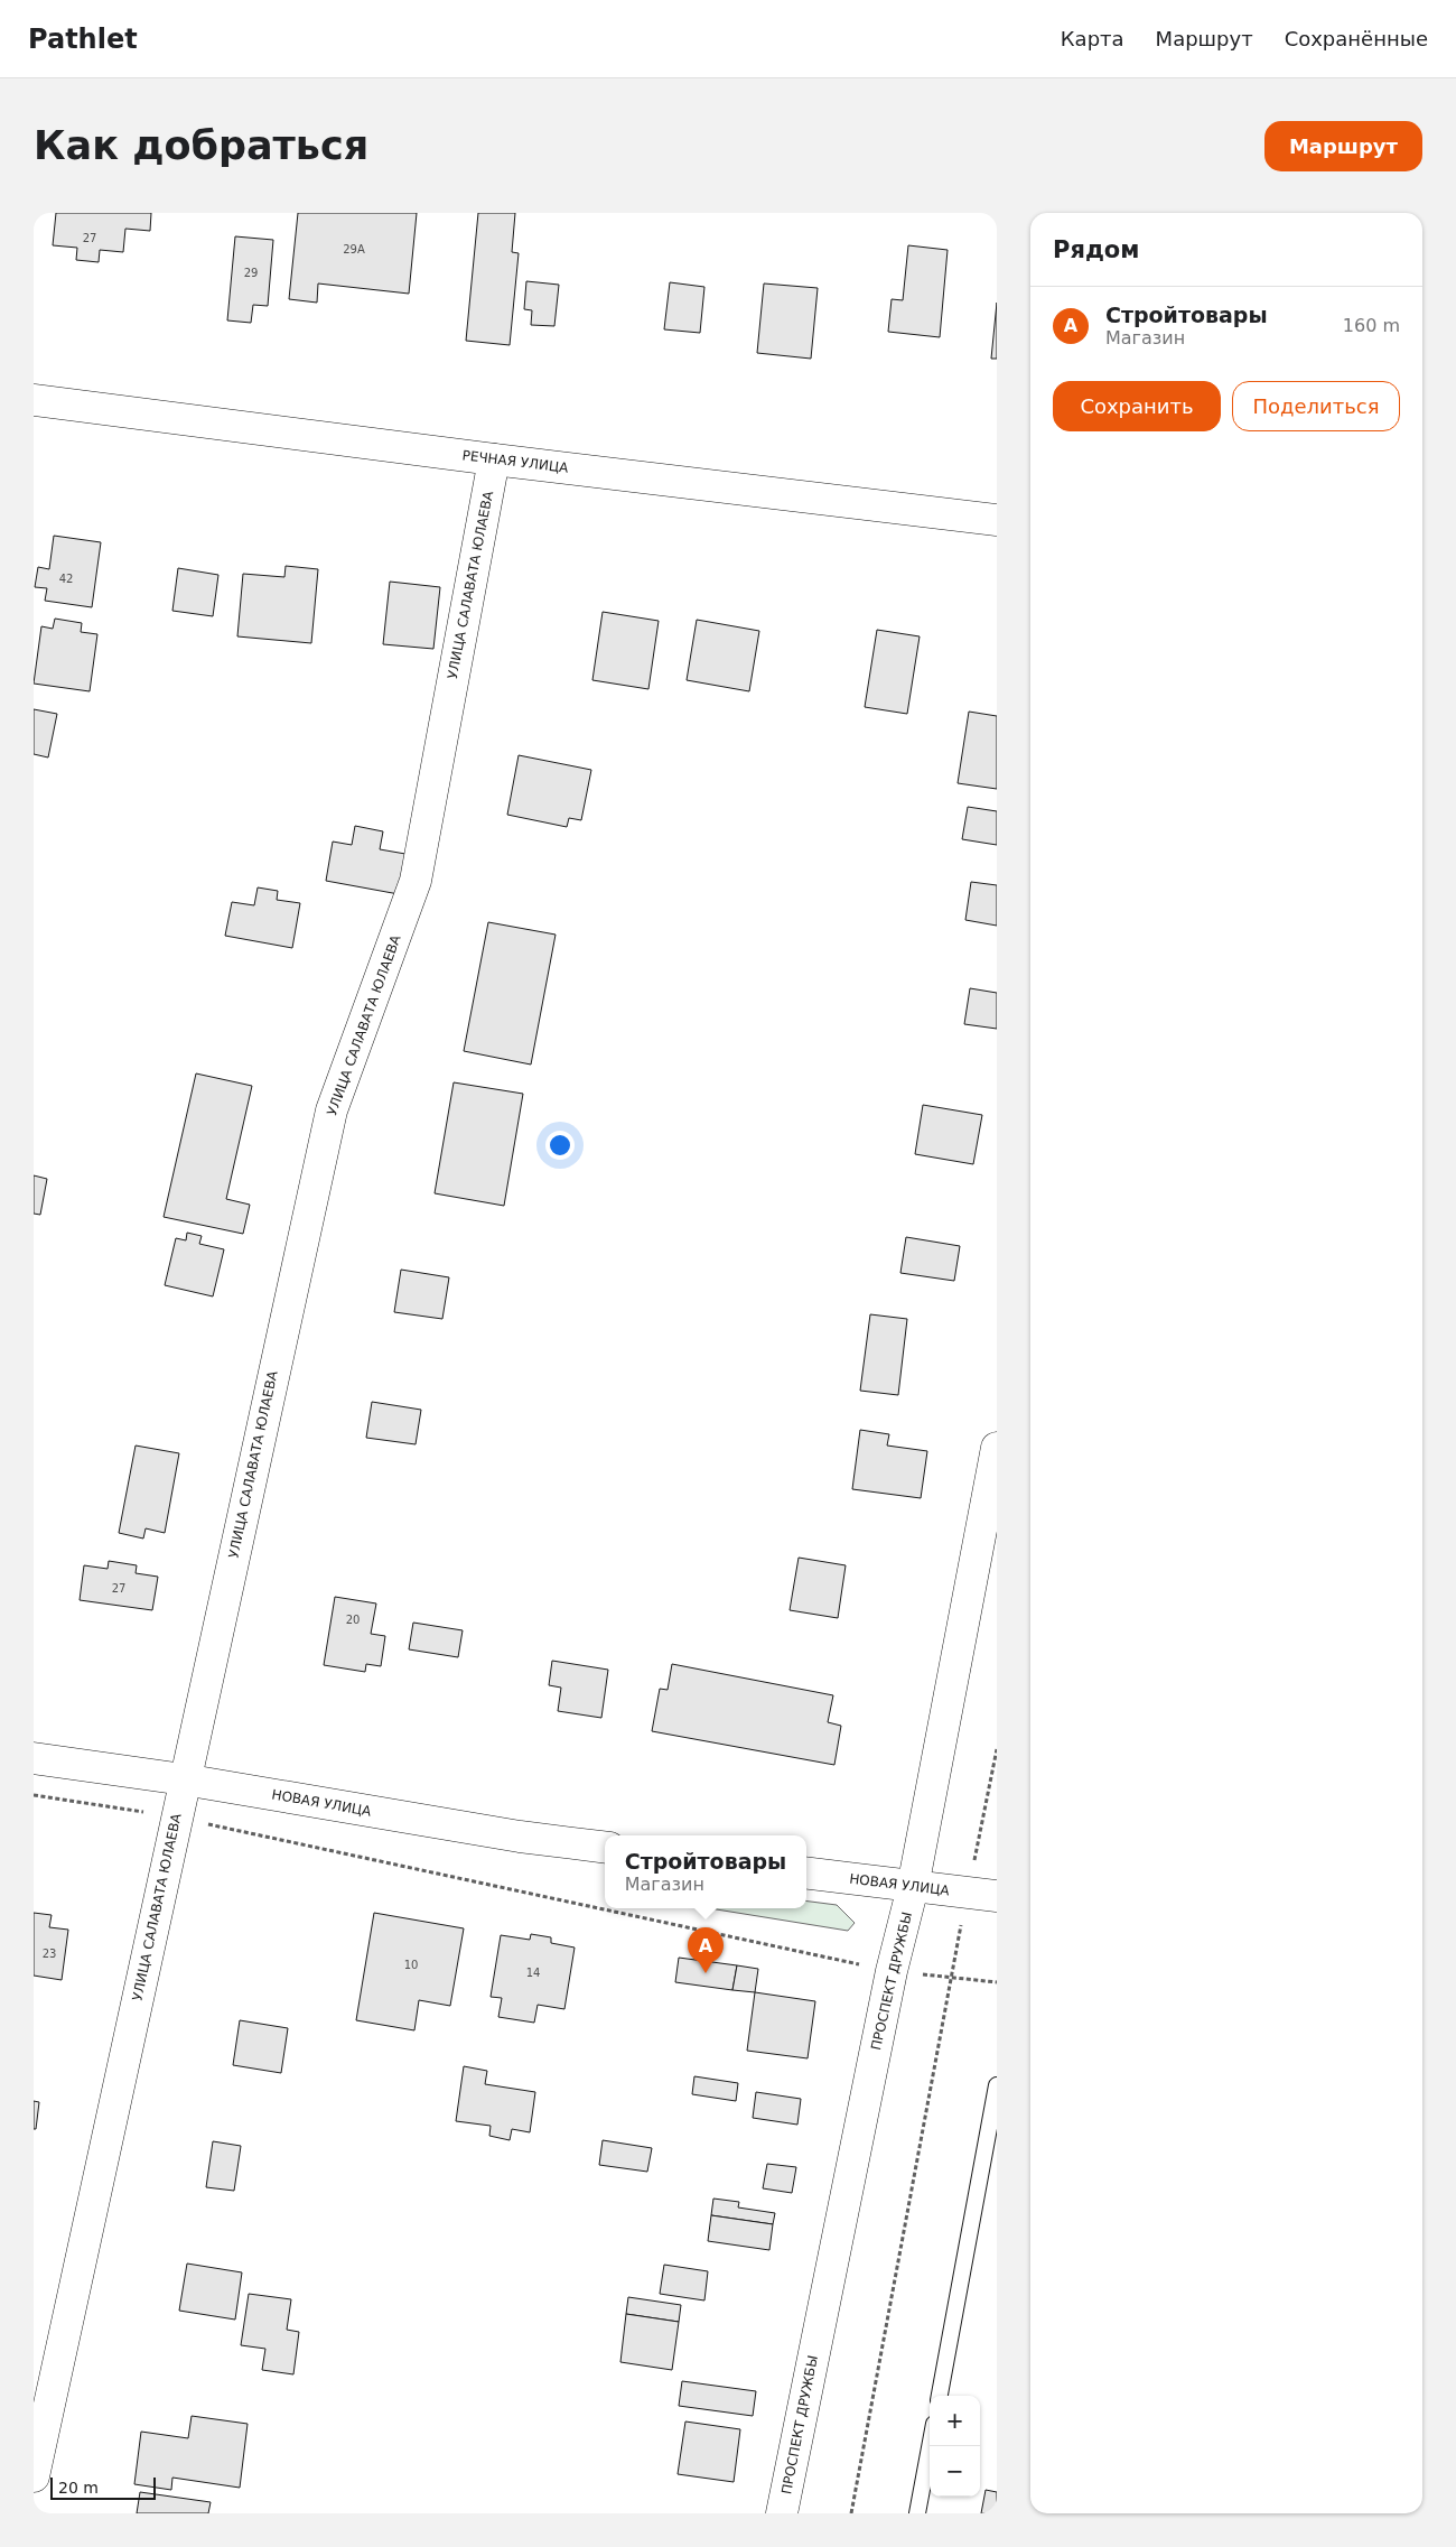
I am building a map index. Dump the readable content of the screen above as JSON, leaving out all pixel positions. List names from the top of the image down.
{
  "streets": {
    "street": [
      "РЕЧНАЯ УЛИЦА",
      "УЛИЦА САЛАВАТА ЮЛАЕВА",
      "НОВАЯ УЛИЦА",
      "ПРОСПЕКТ ДРУЖБЫ"
    ]
  },
  "crossings": [
    ["РЕЧНАЯ УЛИЦА", "УЛИЦА САЛАВАТА ЮЛАЕВА"],
    ["УЛИЦА САЛАВАТА ЮЛАЕВА", "НОВАЯ УЛИЦА"],
    ["НОВАЯ УЛИЦА", "ПРОСПЕКТ ДРУЖБЫ"]
  ],
  "house_numbers": [
    "27",
    "29А",
    "29",
    "42",
    "27",
    "20",
    "23",
    "10",
    "14"
  ],
  "scale_bar": "20 m",
  "page": {
    "header": "Pathlet",
    "nav": ["Карта", "Маршрут", "Сохранённые"],
    "buttons": [
      "Маршрут",
      ["Сохранить", "Поделиться"]
    ],
    "title": "Как добраться",
    "heading": "Рядом",
    "list": [
      {
        "mark": "A",
        "name": "Стройтовары",
        "note": "Магазин",
        "value": "160 m"
      }
    ],
    "popup": ["Стройтовары", "Магазин"],
    "pins": "A",
    "map_buttons": ["+", "−"],
    "scale": "20 m"
  }
}
